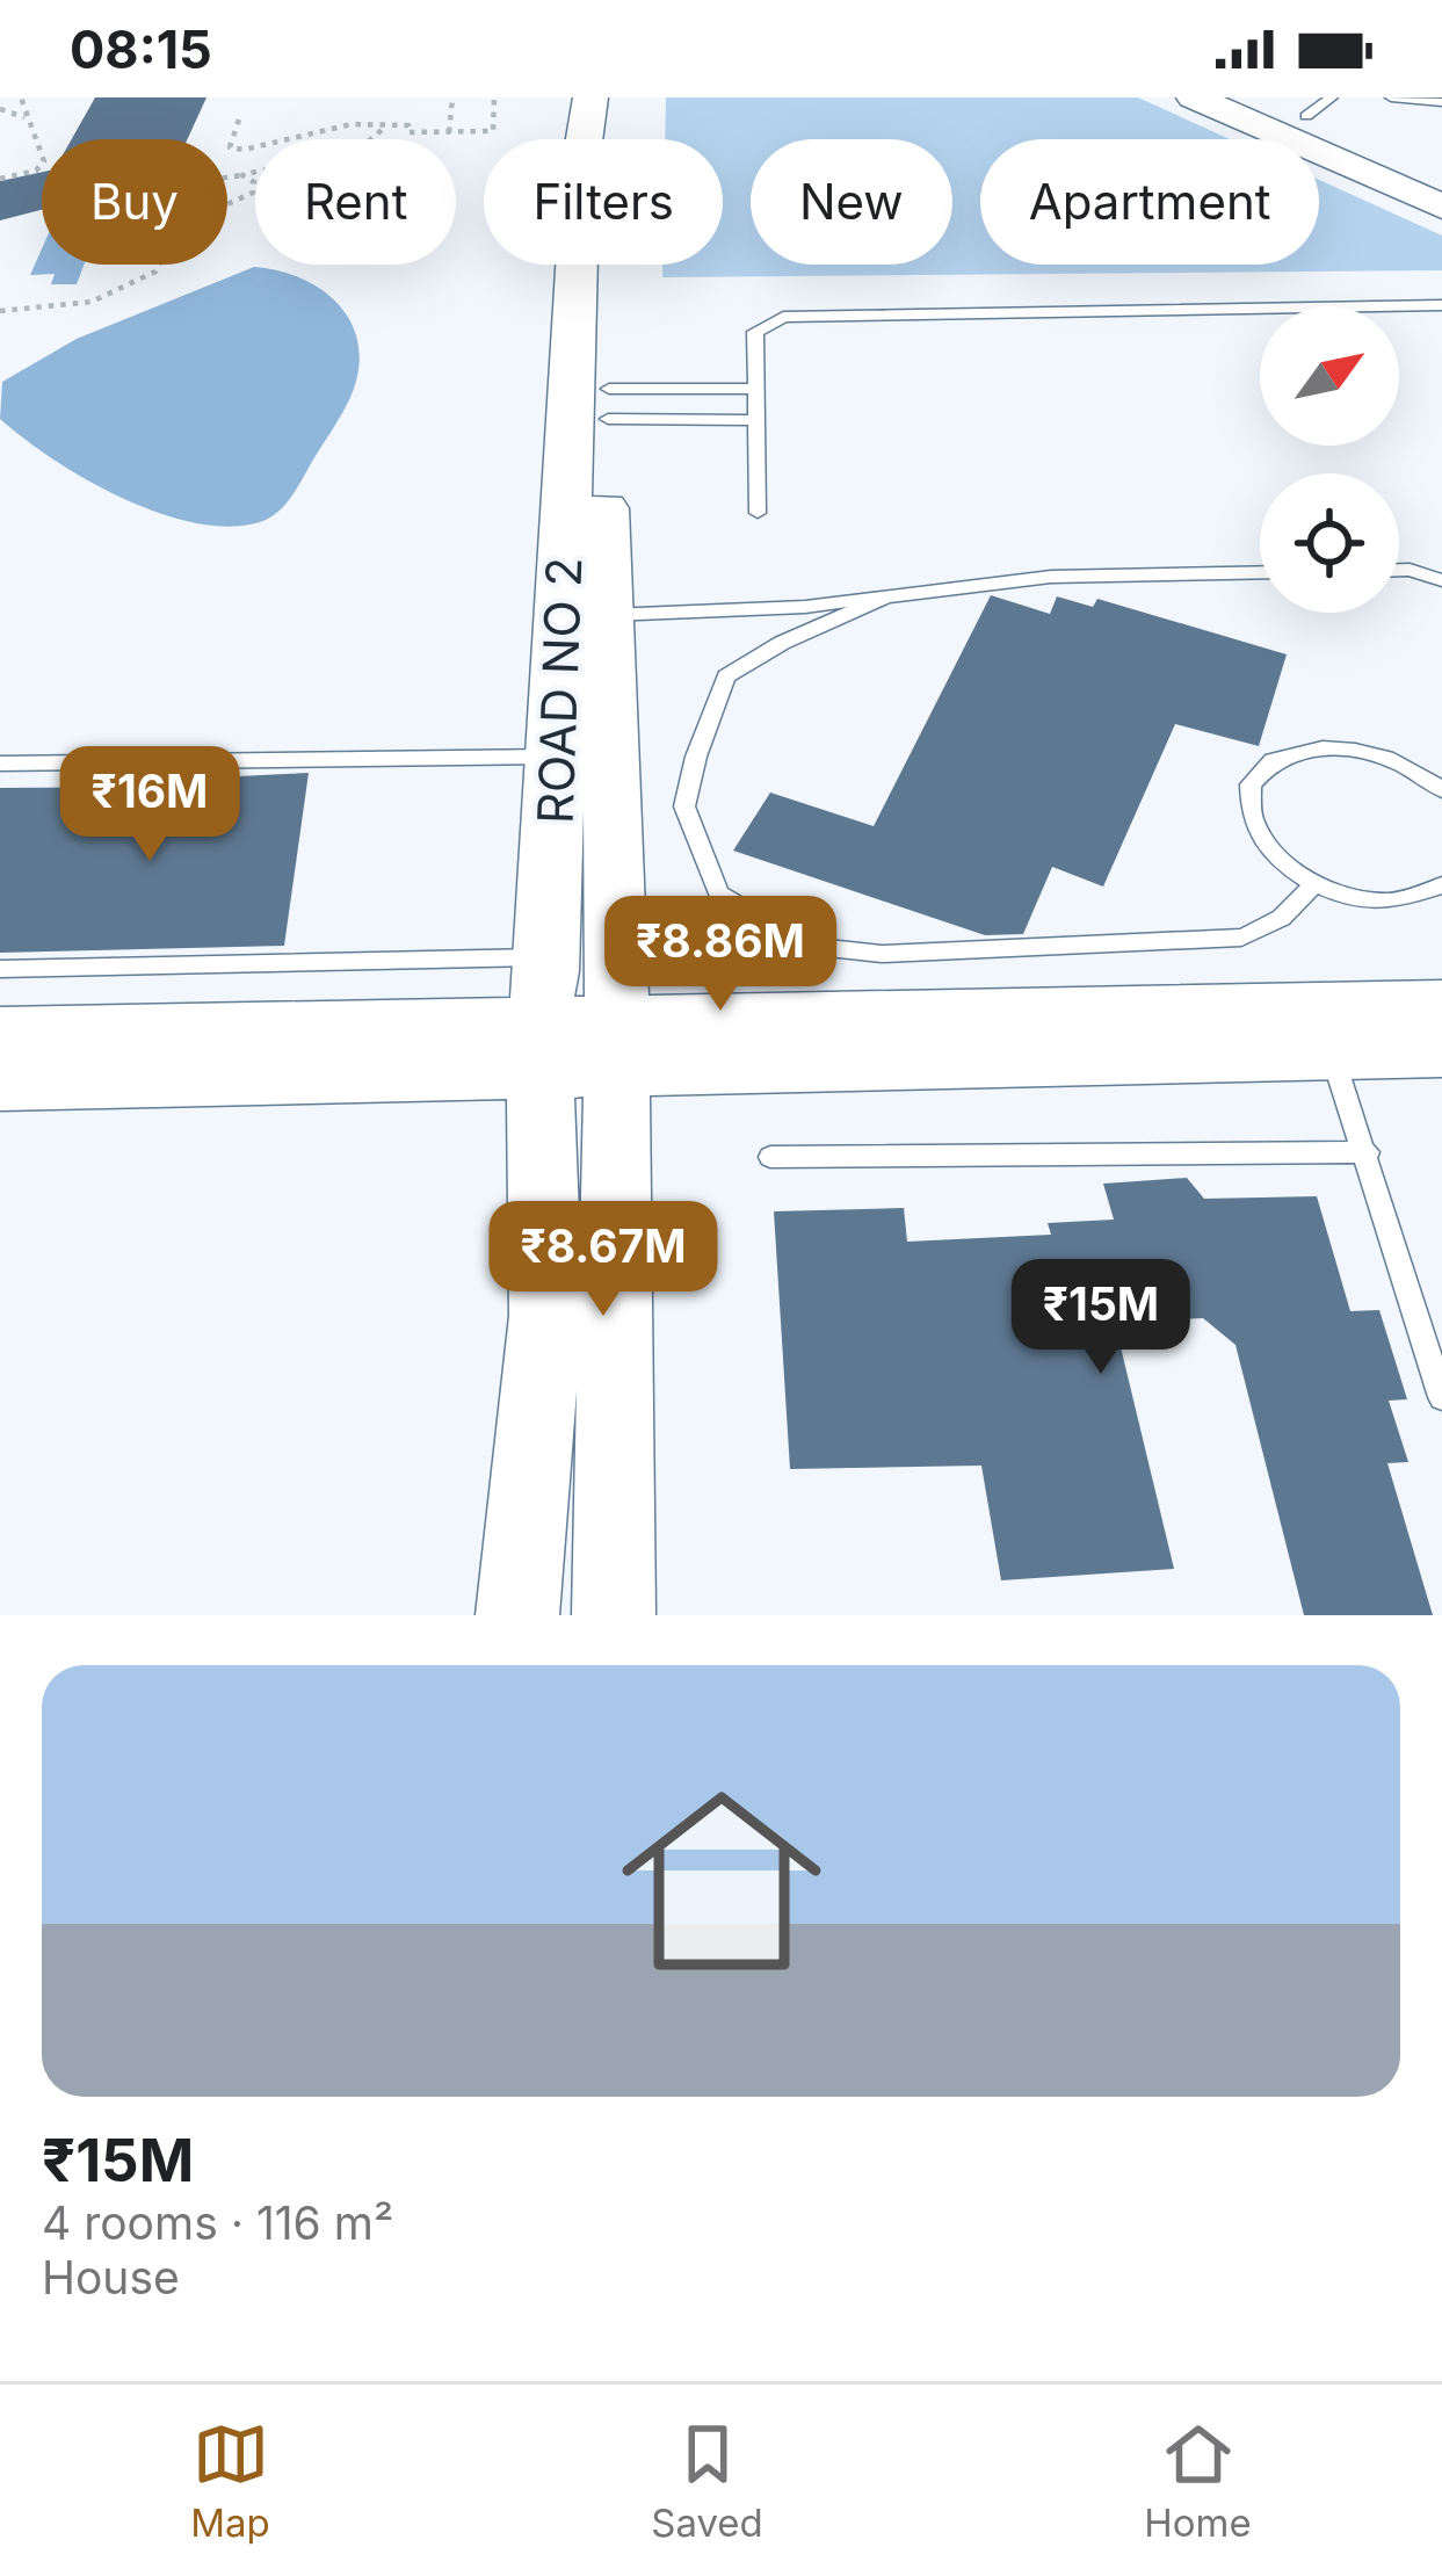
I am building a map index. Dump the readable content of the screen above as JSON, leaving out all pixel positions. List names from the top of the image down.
{
  "streets": {
    "street": ["ROAD NO 2"]
  },
  "north": "top right",
  "page": {
    "status": "08:15",
    "chip": [
      "Buy",
      "Rent",
      "Filters",
      "New",
      "Apartment"
    ],
    "price": [
      "₹16M",
      "₹8.86M",
      "₹8.67M",
      "₹15M"
    ],
    "list": [
      {
        "name": "₹15M",
        "note": "4 rooms · 116 m² · House"
      }
    ],
    "tabs": ["Map", "Saved", "Home"]
  }
}
